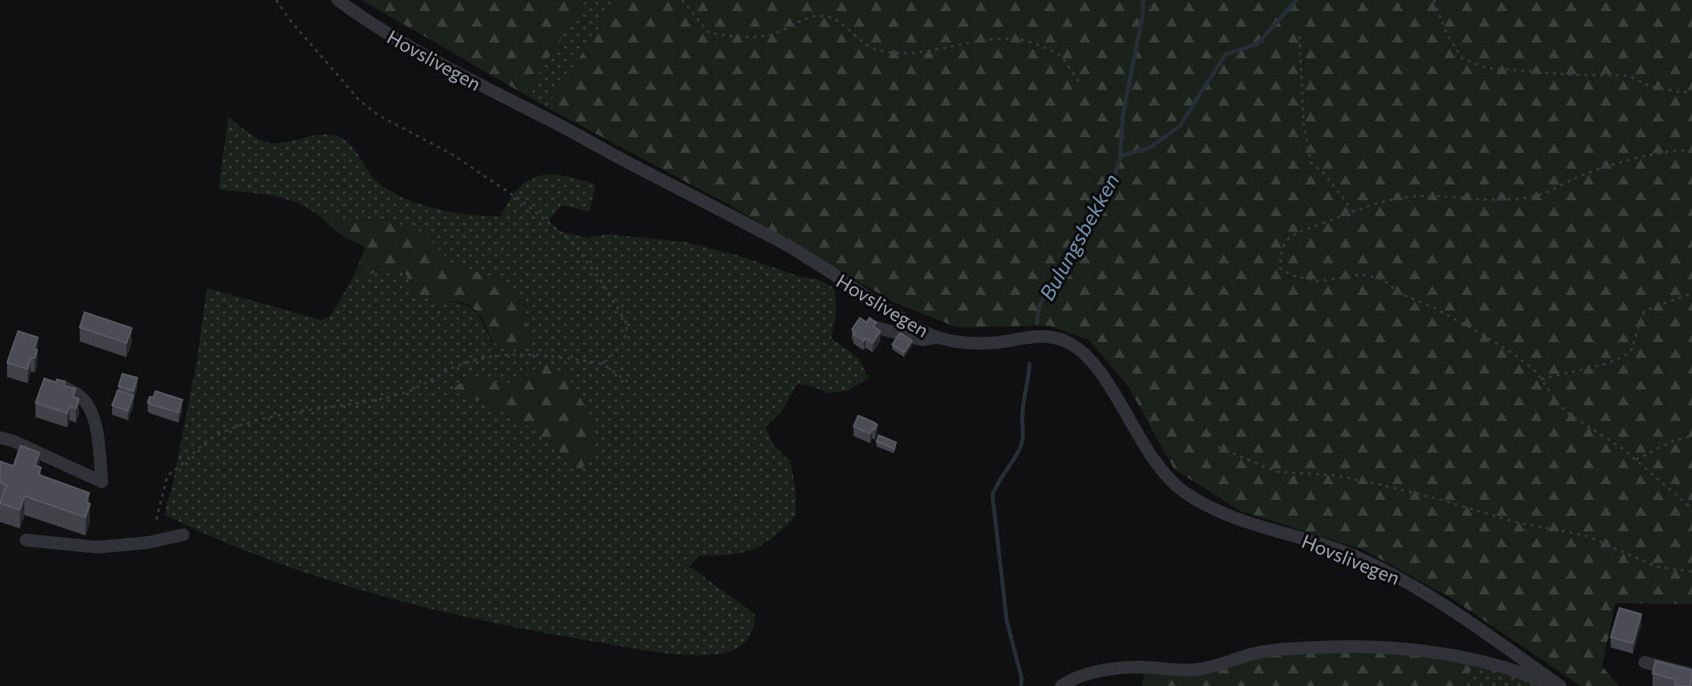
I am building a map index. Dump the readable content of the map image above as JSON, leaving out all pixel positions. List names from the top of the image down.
{
  "streets": {
    "street": ["Hovslivegen"]
  },
  "water": ["Bulungsbekken"]
}
